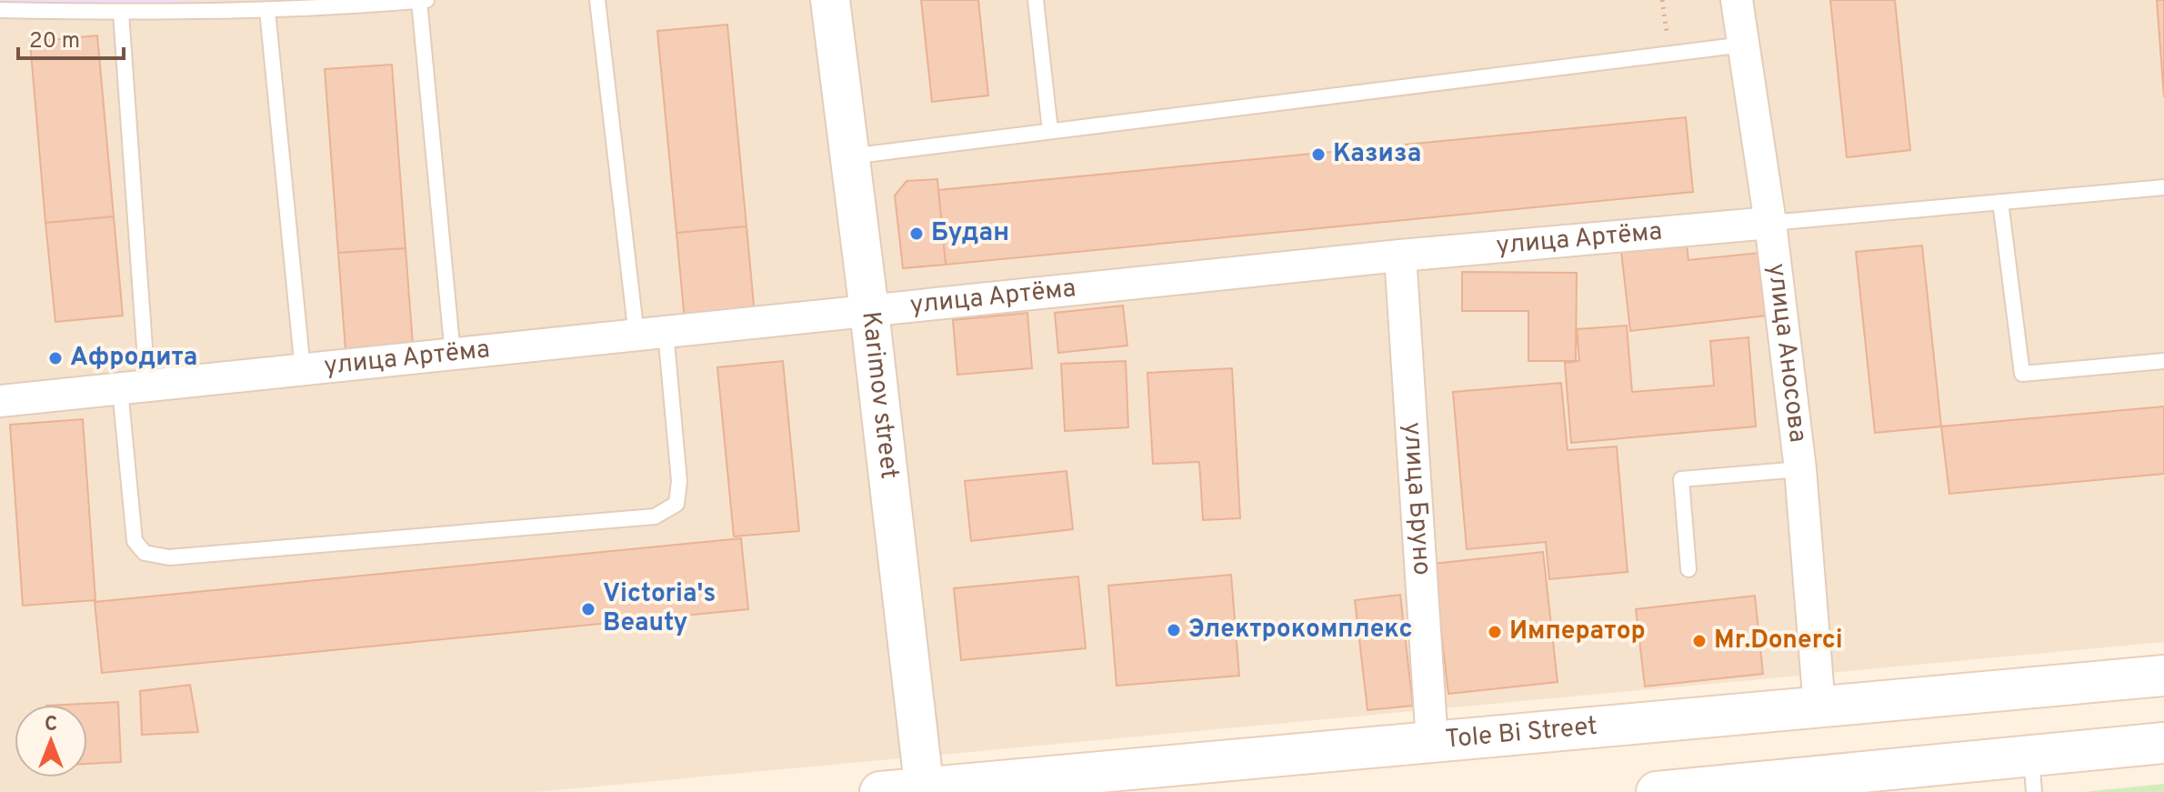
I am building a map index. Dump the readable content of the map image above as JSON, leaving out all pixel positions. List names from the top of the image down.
{
  "streets": {
    "main road": ["Tole Bi Street"],
    "street": [
      "улица Артёма",
      "улица Аносова",
      "Karimov street",
      "улица Бруно"
    ]
  },
  "crossings": [
    ["улица Артёма", "улица Аносова"],
    ["улица Артёма", "Karimov street"],
    ["улица Артёма", "улица Бруно"],
    ["улица Аносова", "Tole Bi Street"],
    ["Karimov street", "Tole Bi Street"],
    ["улица Бруно", "Tole Bi Street"]
  ],
  "places": [
    "Казиза",
    "Будан",
    "Афродита",
    "Victoria's Beauty",
    "Электрокомплекс",
    "Император",
    "Mr.Donerci"
  ],
  "scale_bar": "20 m",
  "north": "top"
}
